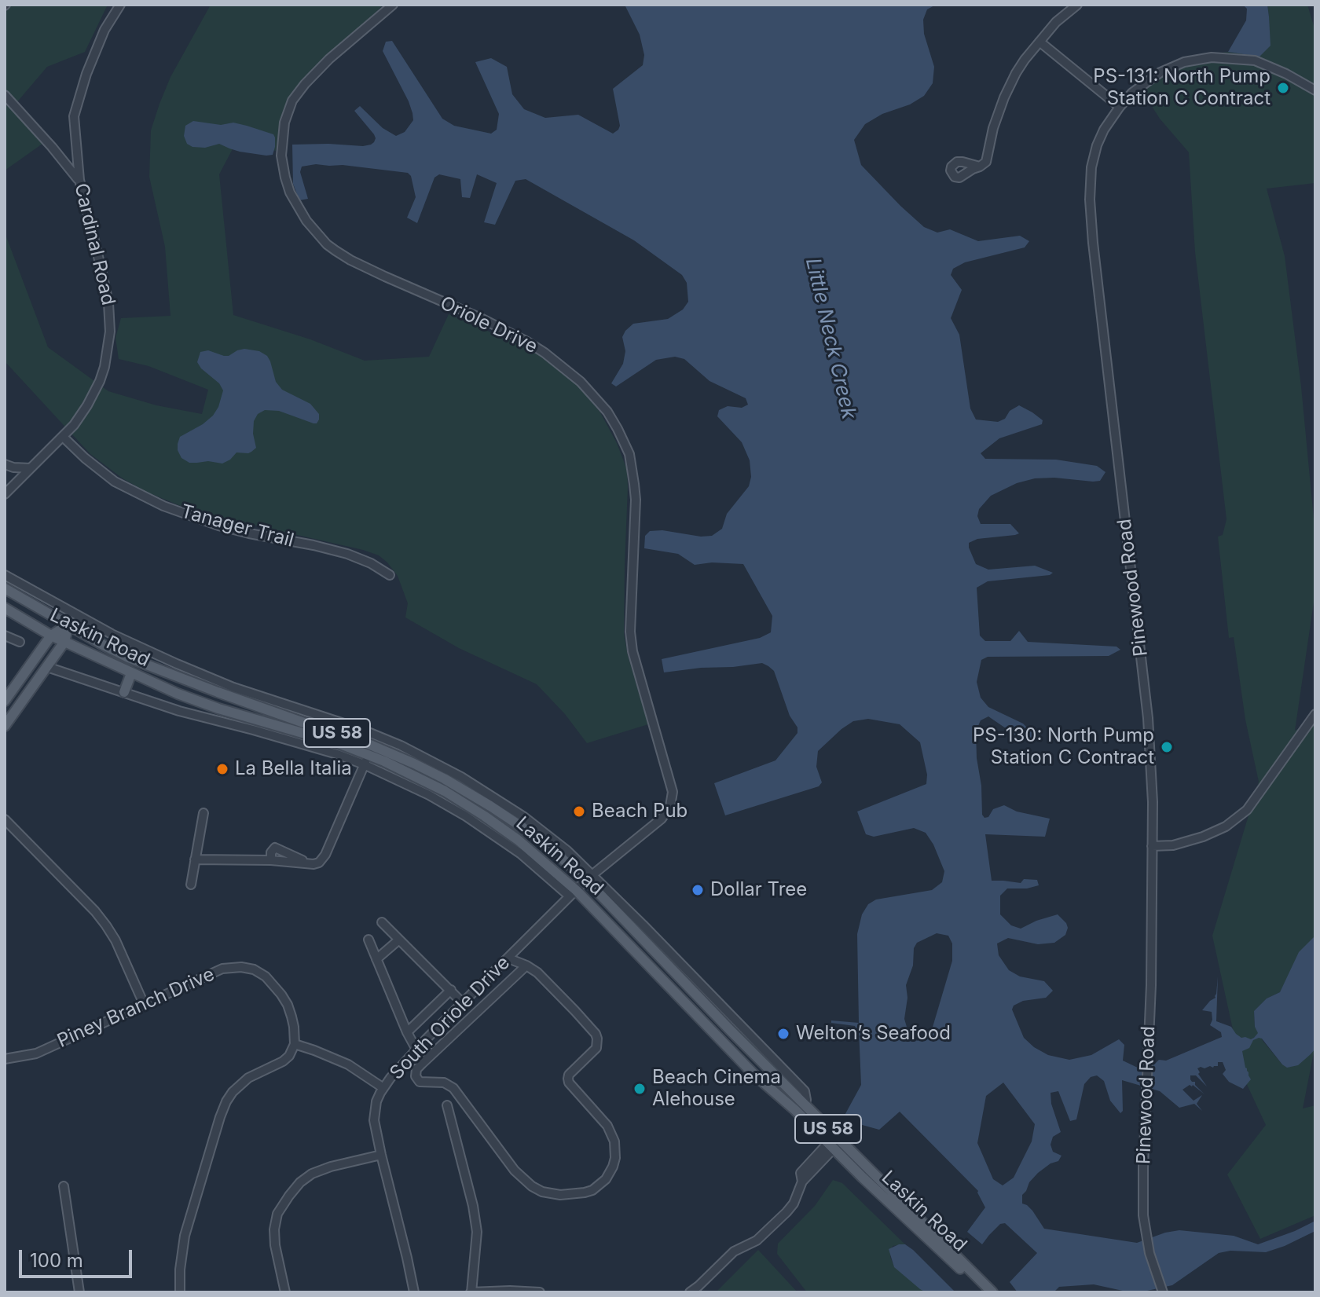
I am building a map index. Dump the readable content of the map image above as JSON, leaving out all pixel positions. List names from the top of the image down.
{
  "streets": {
    "main road": ["Laskin Road", "US 58"],
    "street": [
      "Cardinal Road",
      "Oriole Drive",
      "Tanager Trail",
      "Pinewood Road",
      "Piney Branch Drive",
      "South Oriole Drive"
    ]
  },
  "crossings": [
    ["Cardinal Road", "Tanager Trail"],
    ["Oriole Drive", "Laskin Road"],
    ["Oriole Drive", "South Oriole Drive"],
    ["Laskin Road", "South Oriole Drive"]
  ],
  "water": ["Little Neck Creek"],
  "places": [
    "PS-131: North Pump Station C Contract",
    "PS-130: North Pump Station C Contract",
    "La Bella Italia",
    "Beach Pub",
    "Dollar Tree",
    "Welton’s Seafood",
    "Beach Cinema Alehouse"
  ],
  "scale_bar": "100 m"
}
